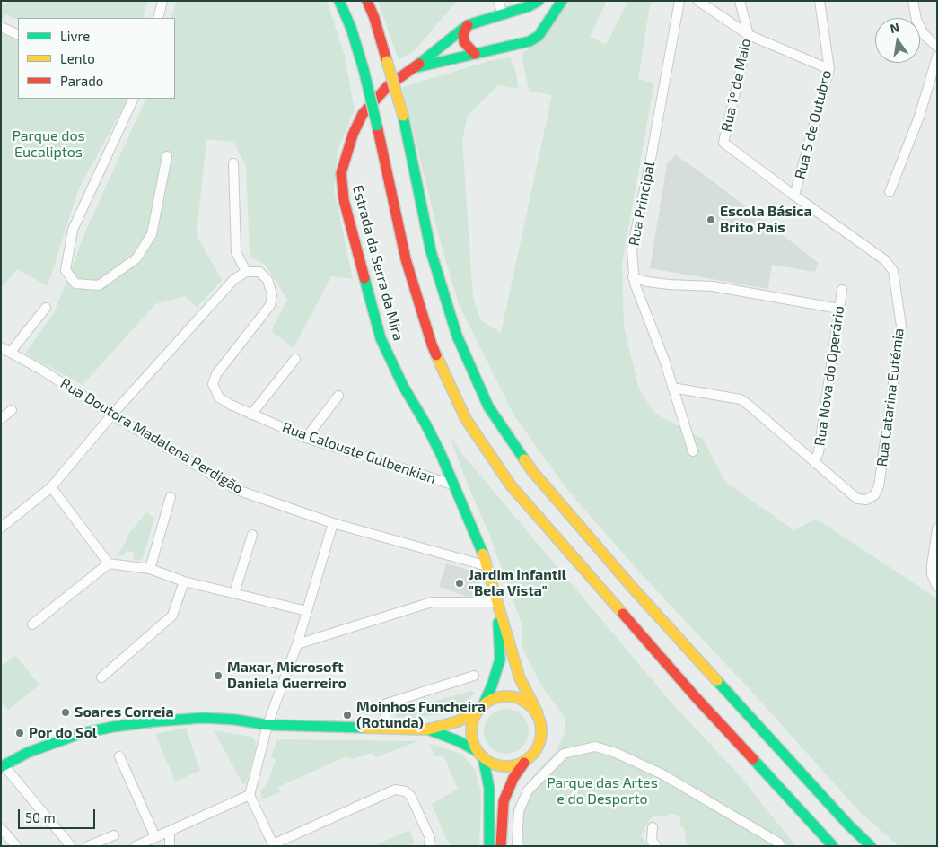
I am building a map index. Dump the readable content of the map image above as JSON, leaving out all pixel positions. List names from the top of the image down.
{
  "streets": {
    "main road": ["Estrada da Serra da Mira"],
    "street": [
      "Rua 1º de Maio",
      "Rua 5 de Outubro",
      "Rua Principal",
      "Rua Nova do Operário",
      "Rua Catarina Eufémia",
      "Rua Doutora Madalena Perdigão",
      "Rua Calouste Gulbenkian"
    ]
  },
  "crossings": [
    ["Rua 1º de Maio", "Rua Catarina Eufémia"],
    ["Rua 5 de Outubro", "Rua Catarina Eufémia"],
    ["Rua Principal", "Rua Catarina Eufémia"],
    ["Estrada da Serra da Mira", "Rua Doutora Madalena Perdigão"],
    ["Estrada da Serra da Mira", "Rua Calouste Gulbenkian"],
    ["Rua Nova do Operário", "Rua Catarina Eufémia"]
  ],
  "parks": ["Parque dos Eucaliptos", "Parque das Artes e do Desporto"],
  "places": [
    "Escola Básica Brito Pais",
    "Jardim Infantil \"Bela Vista\"",
    "Maxar, Microsoft Daniela Guerreiro",
    "Soares Correia",
    "Moinhos Funcheira (Rotunda)",
    "Por do Sol"
  ],
  "legend": ["Livre", "Lento", "Parado"],
  "scale_bar": "50 m",
  "north": "top"
}
